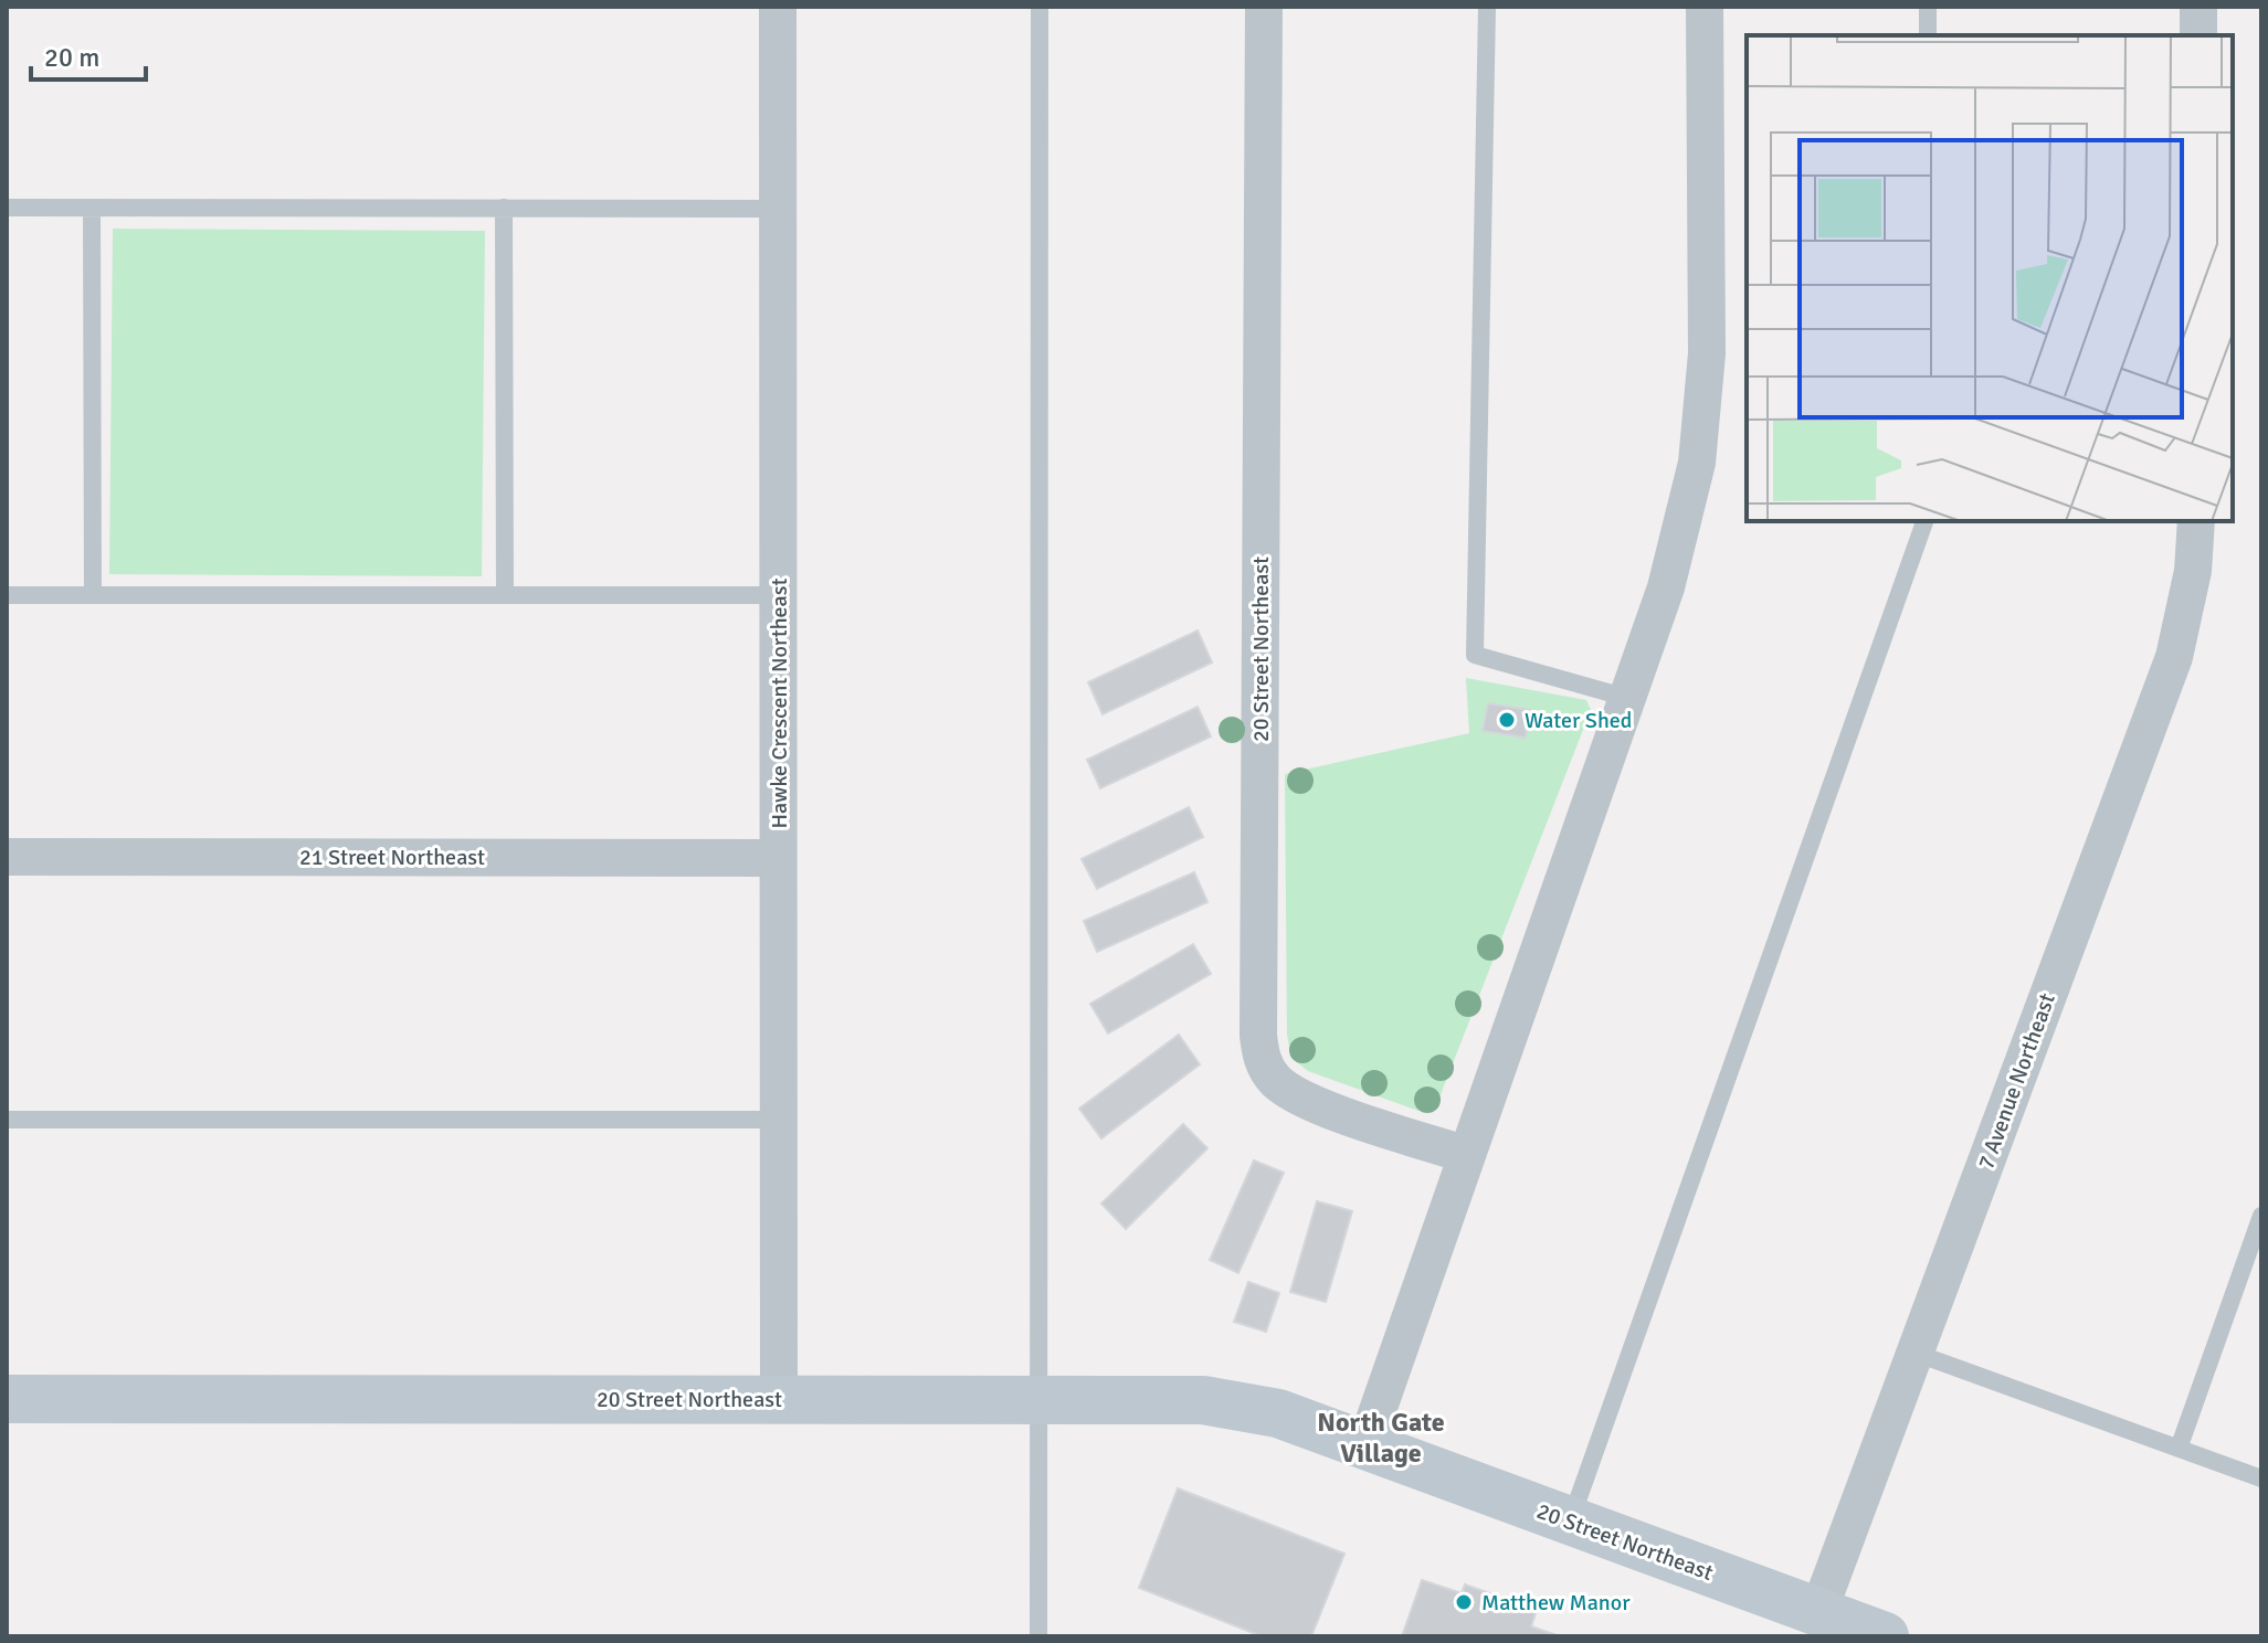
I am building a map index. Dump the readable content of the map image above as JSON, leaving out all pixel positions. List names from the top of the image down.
{
  "streets": {
    "street": [
      "20 Street Northeast",
      "Hawke Crescent Northeast",
      "21 Street Northeast",
      "7 Avenue Northeast"
    ]
  },
  "crossings": [
    ["20 Street Northeast", "Hawke Crescent Northeast"],
    ["20 Street Northeast", "7 Avenue Northeast"],
    ["Hawke Crescent Northeast", "21 Street Northeast"]
  ],
  "districts": ["North Gate Village"],
  "places": ["Water Shed", "Matthew Manor"],
  "scale_bar": "20 m"
}
